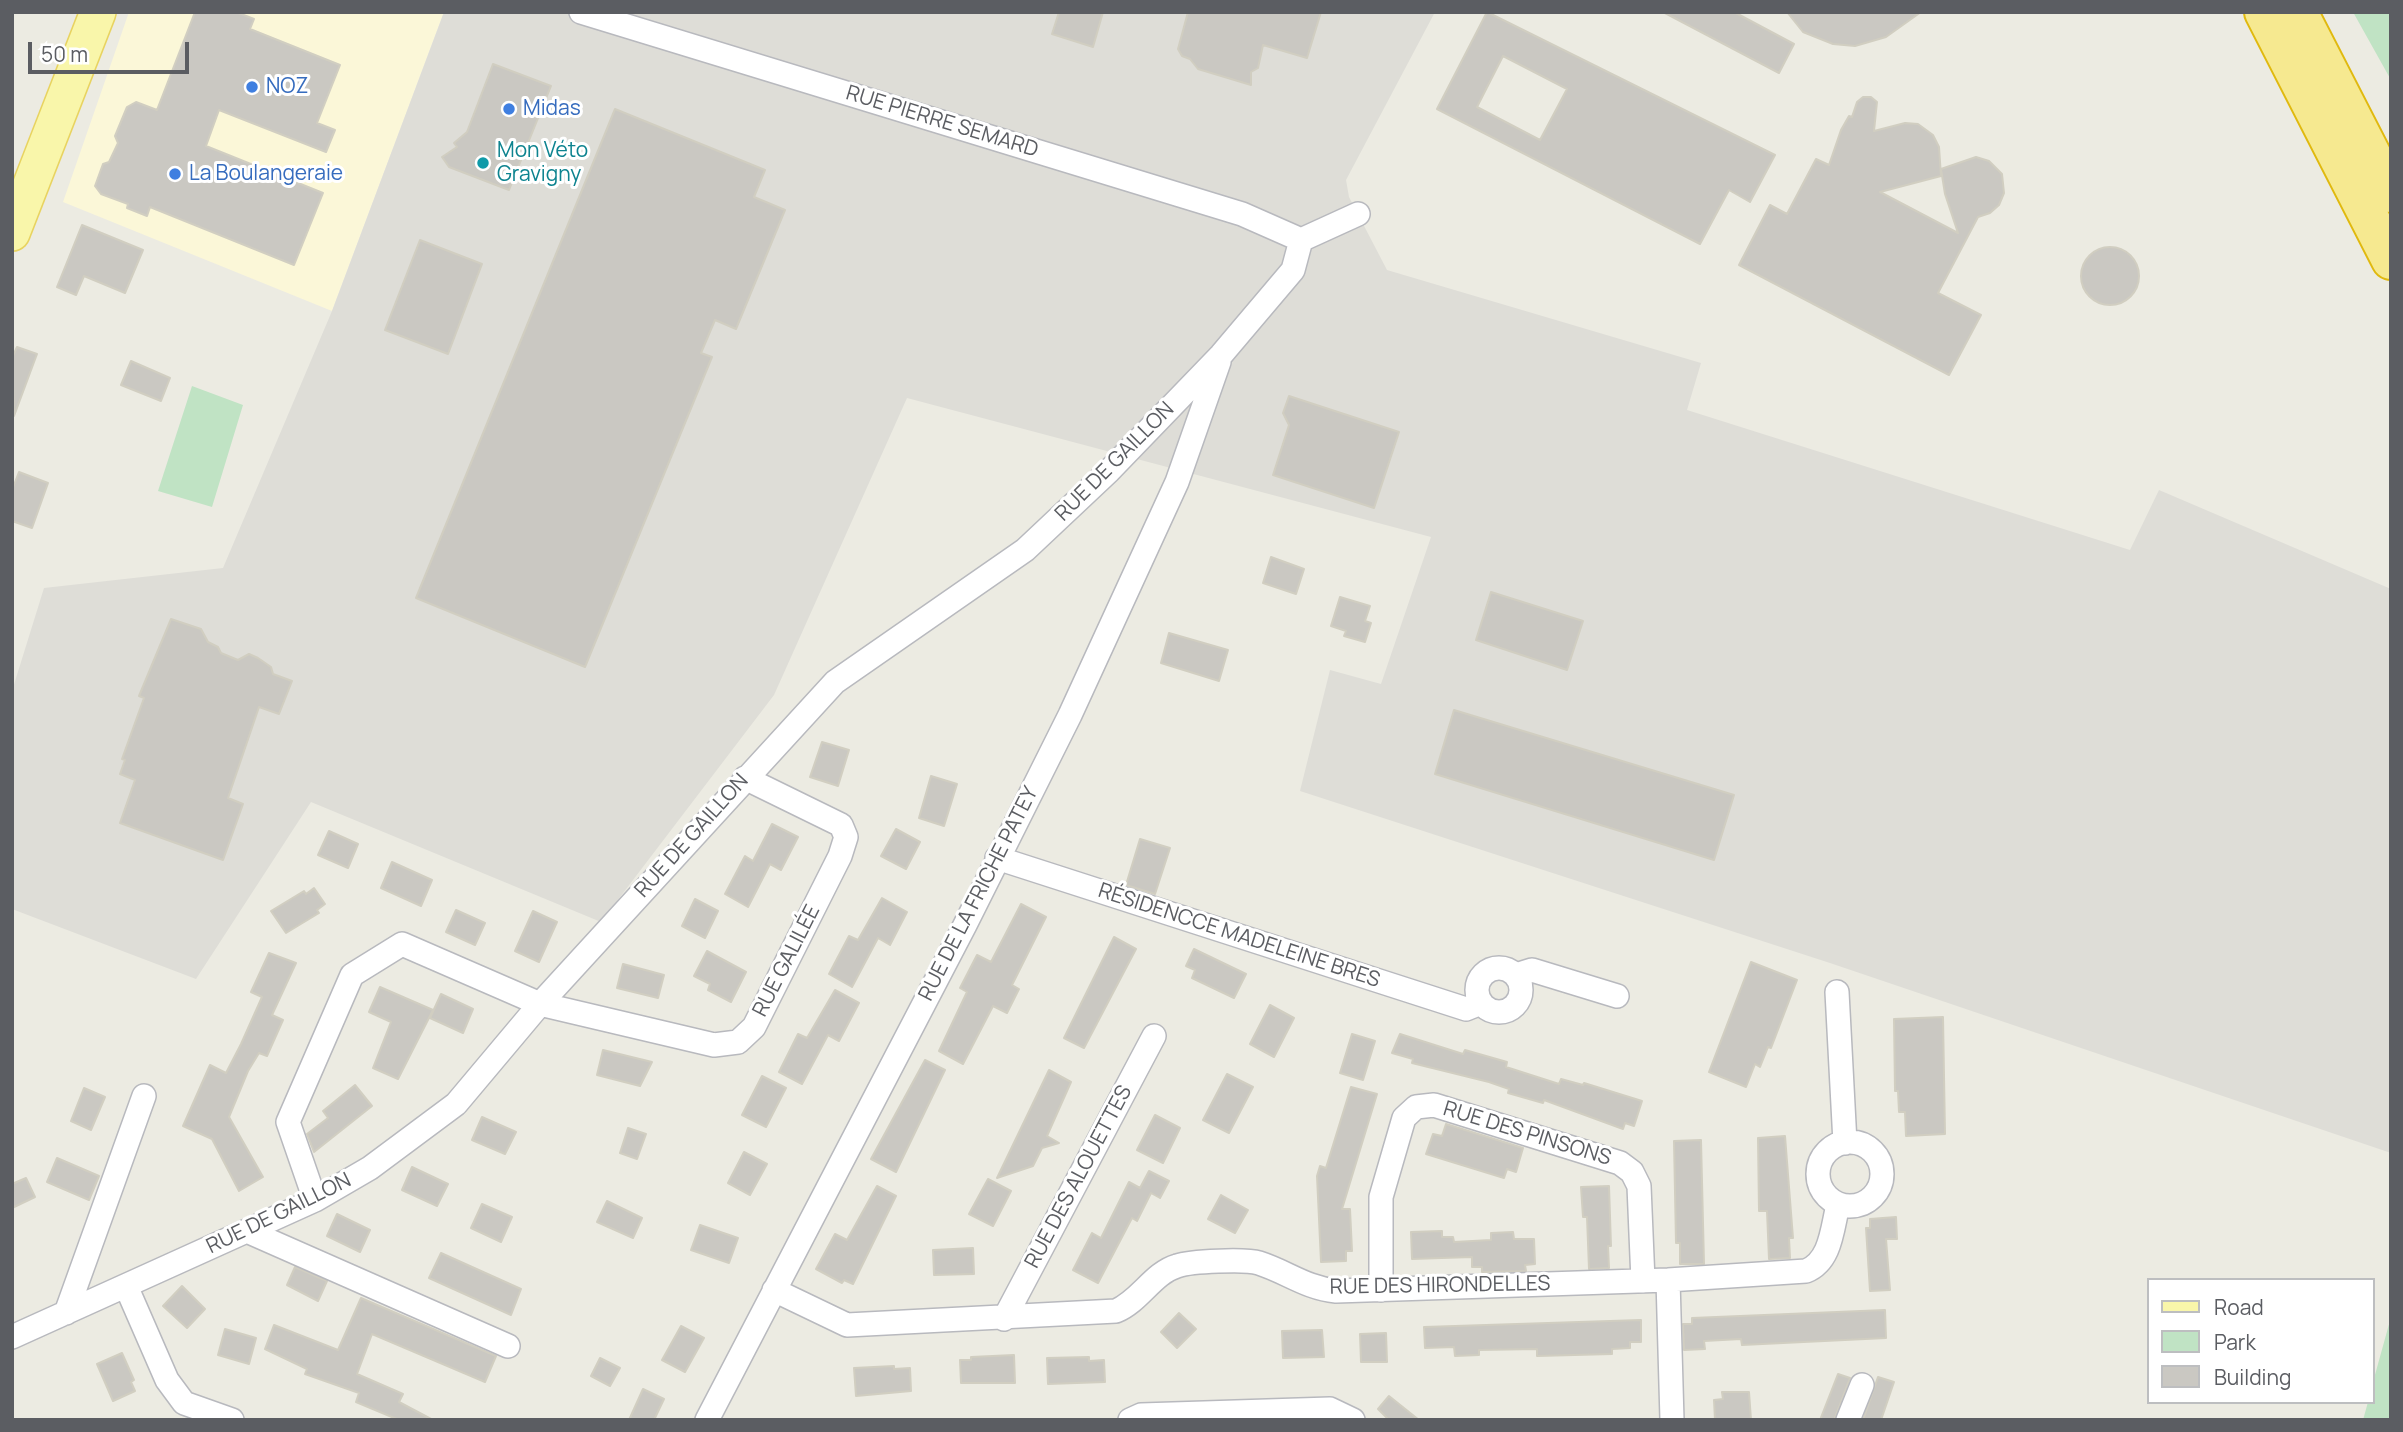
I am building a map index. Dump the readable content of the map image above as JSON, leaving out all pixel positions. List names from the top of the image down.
{
  "streets": {
    "street": [
      "RUE PIERRE SEMARD",
      "RUE DE GAILLON",
      "RUE DE LA FRICHE PATEY",
      "RÉSIDENCCE MADELEINE BRES",
      "RUE GALILÉE",
      "RUE DES PINSONS",
      "RUE DES ALOUETTES",
      "RUE DES HIRONDELLES"
    ]
  },
  "crossings": [
    ["RUE PIERRE SEMARD", "RUE DE GAILLON"],
    ["RUE DE GAILLON", "RUE DE LA FRICHE PATEY"],
    ["RUE DE GAILLON", "RUE GALILÉE"],
    ["RUE DE LA FRICHE PATEY", "RÉSIDENCCE MADELEINE BRES"],
    ["RUE DE LA FRICHE PATEY", "RUE DES HIRONDELLES"],
    ["RUE DES PINSONS", "RUE DES HIRONDELLES"],
    ["RUE DES ALOUETTES", "RUE DES HIRONDELLES"]
  ],
  "places": [
    "NOZ",
    "Midas",
    "Mon Véto Gravigny",
    "La Boulangeraie"
  ],
  "legend": ["Road", "Park", "Building"],
  "scale_bar": "50 m"
}
